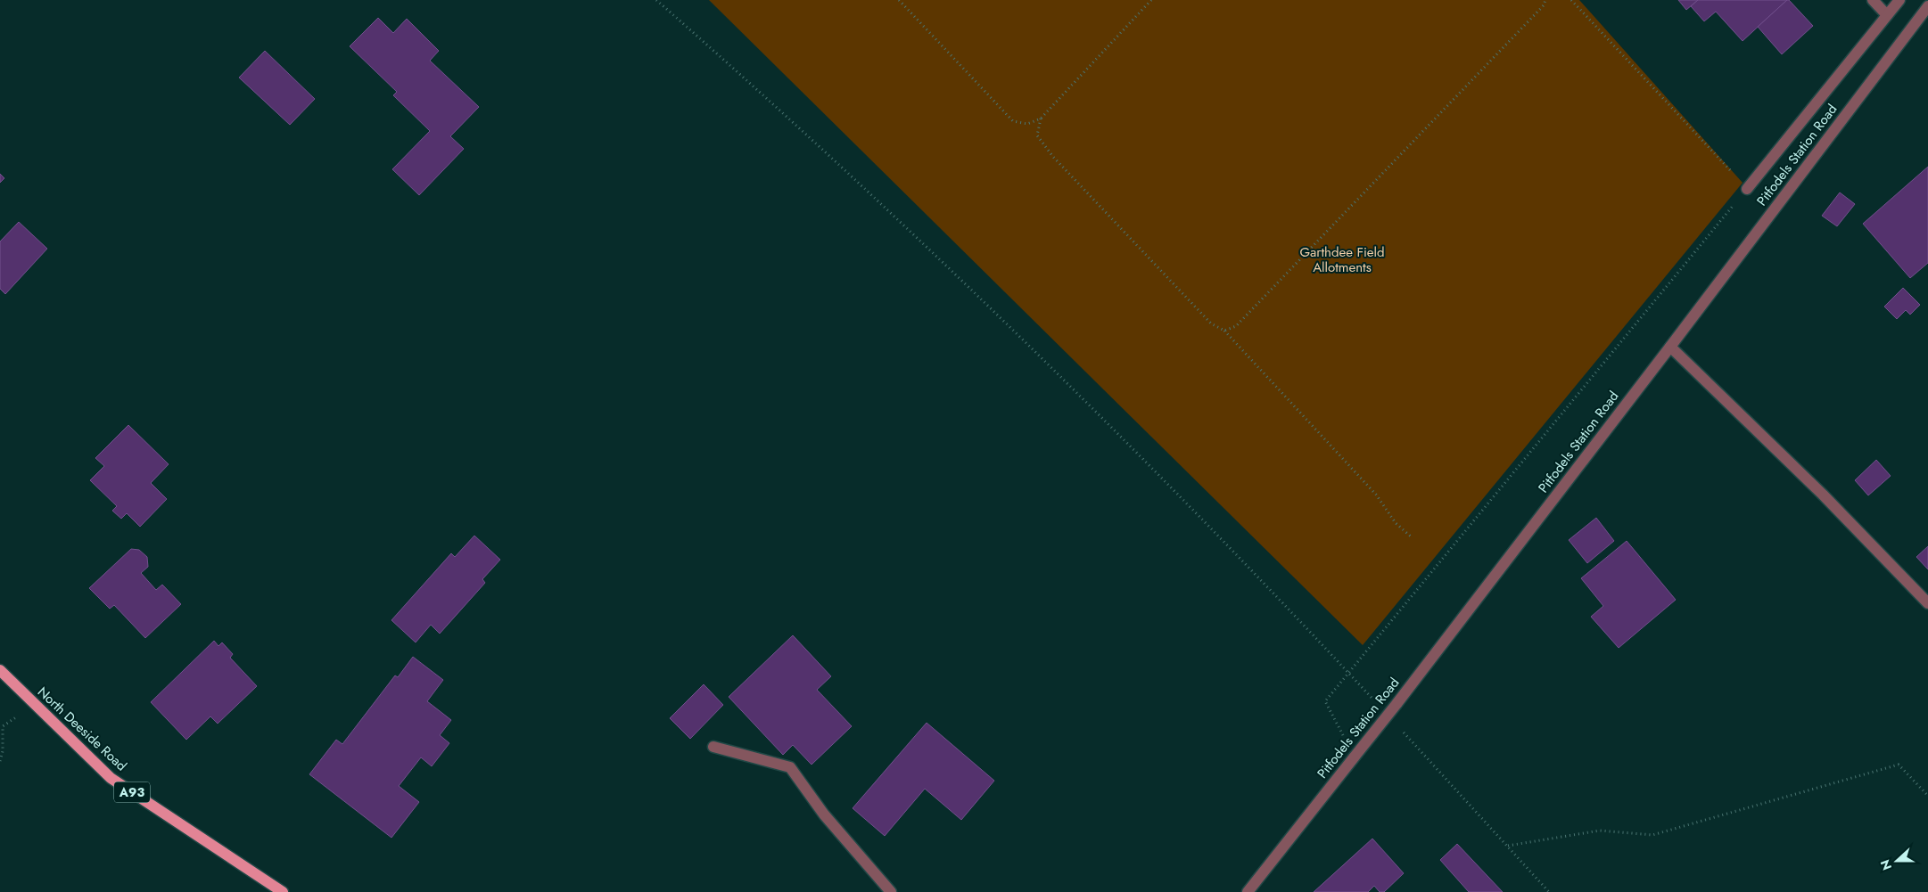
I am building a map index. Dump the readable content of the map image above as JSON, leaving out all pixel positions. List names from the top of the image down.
{
  "streets": {
    "main road": ["North Deeside Road", "A93"],
    "street": ["Pitfodels Station Road"]
  },
  "parks": ["Garthdee Field Allotments"],
  "north": "left"
}
